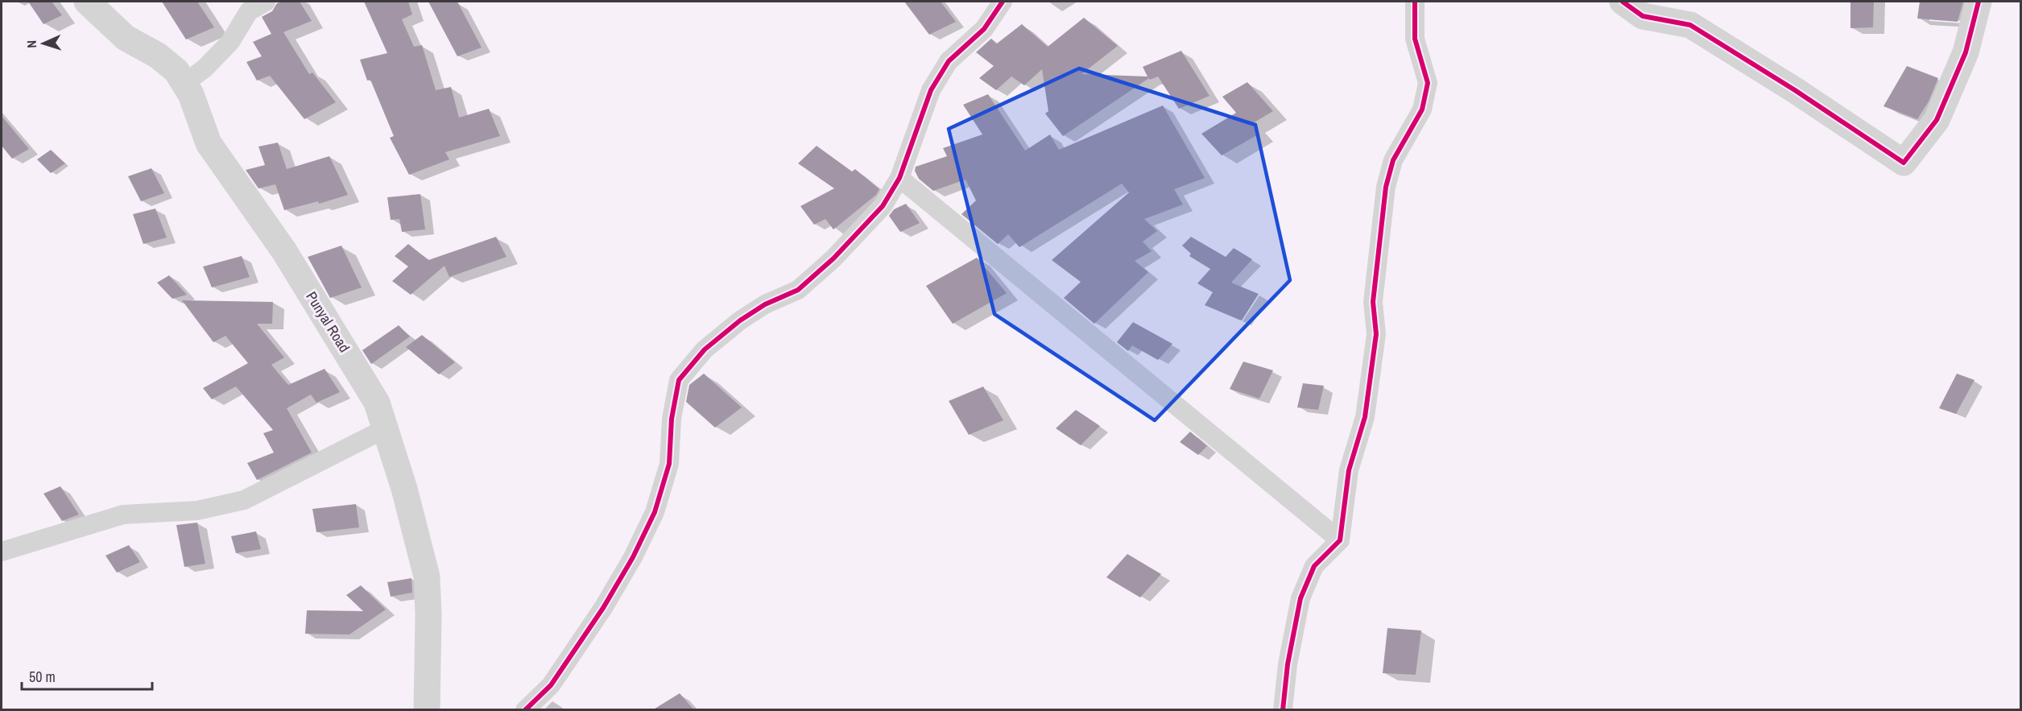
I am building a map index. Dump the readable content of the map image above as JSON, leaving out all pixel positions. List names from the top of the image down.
{
  "streets": {
    "main road": ["Punyal Road"]
  },
  "scale_bar": "50 m",
  "north": "left"
}
